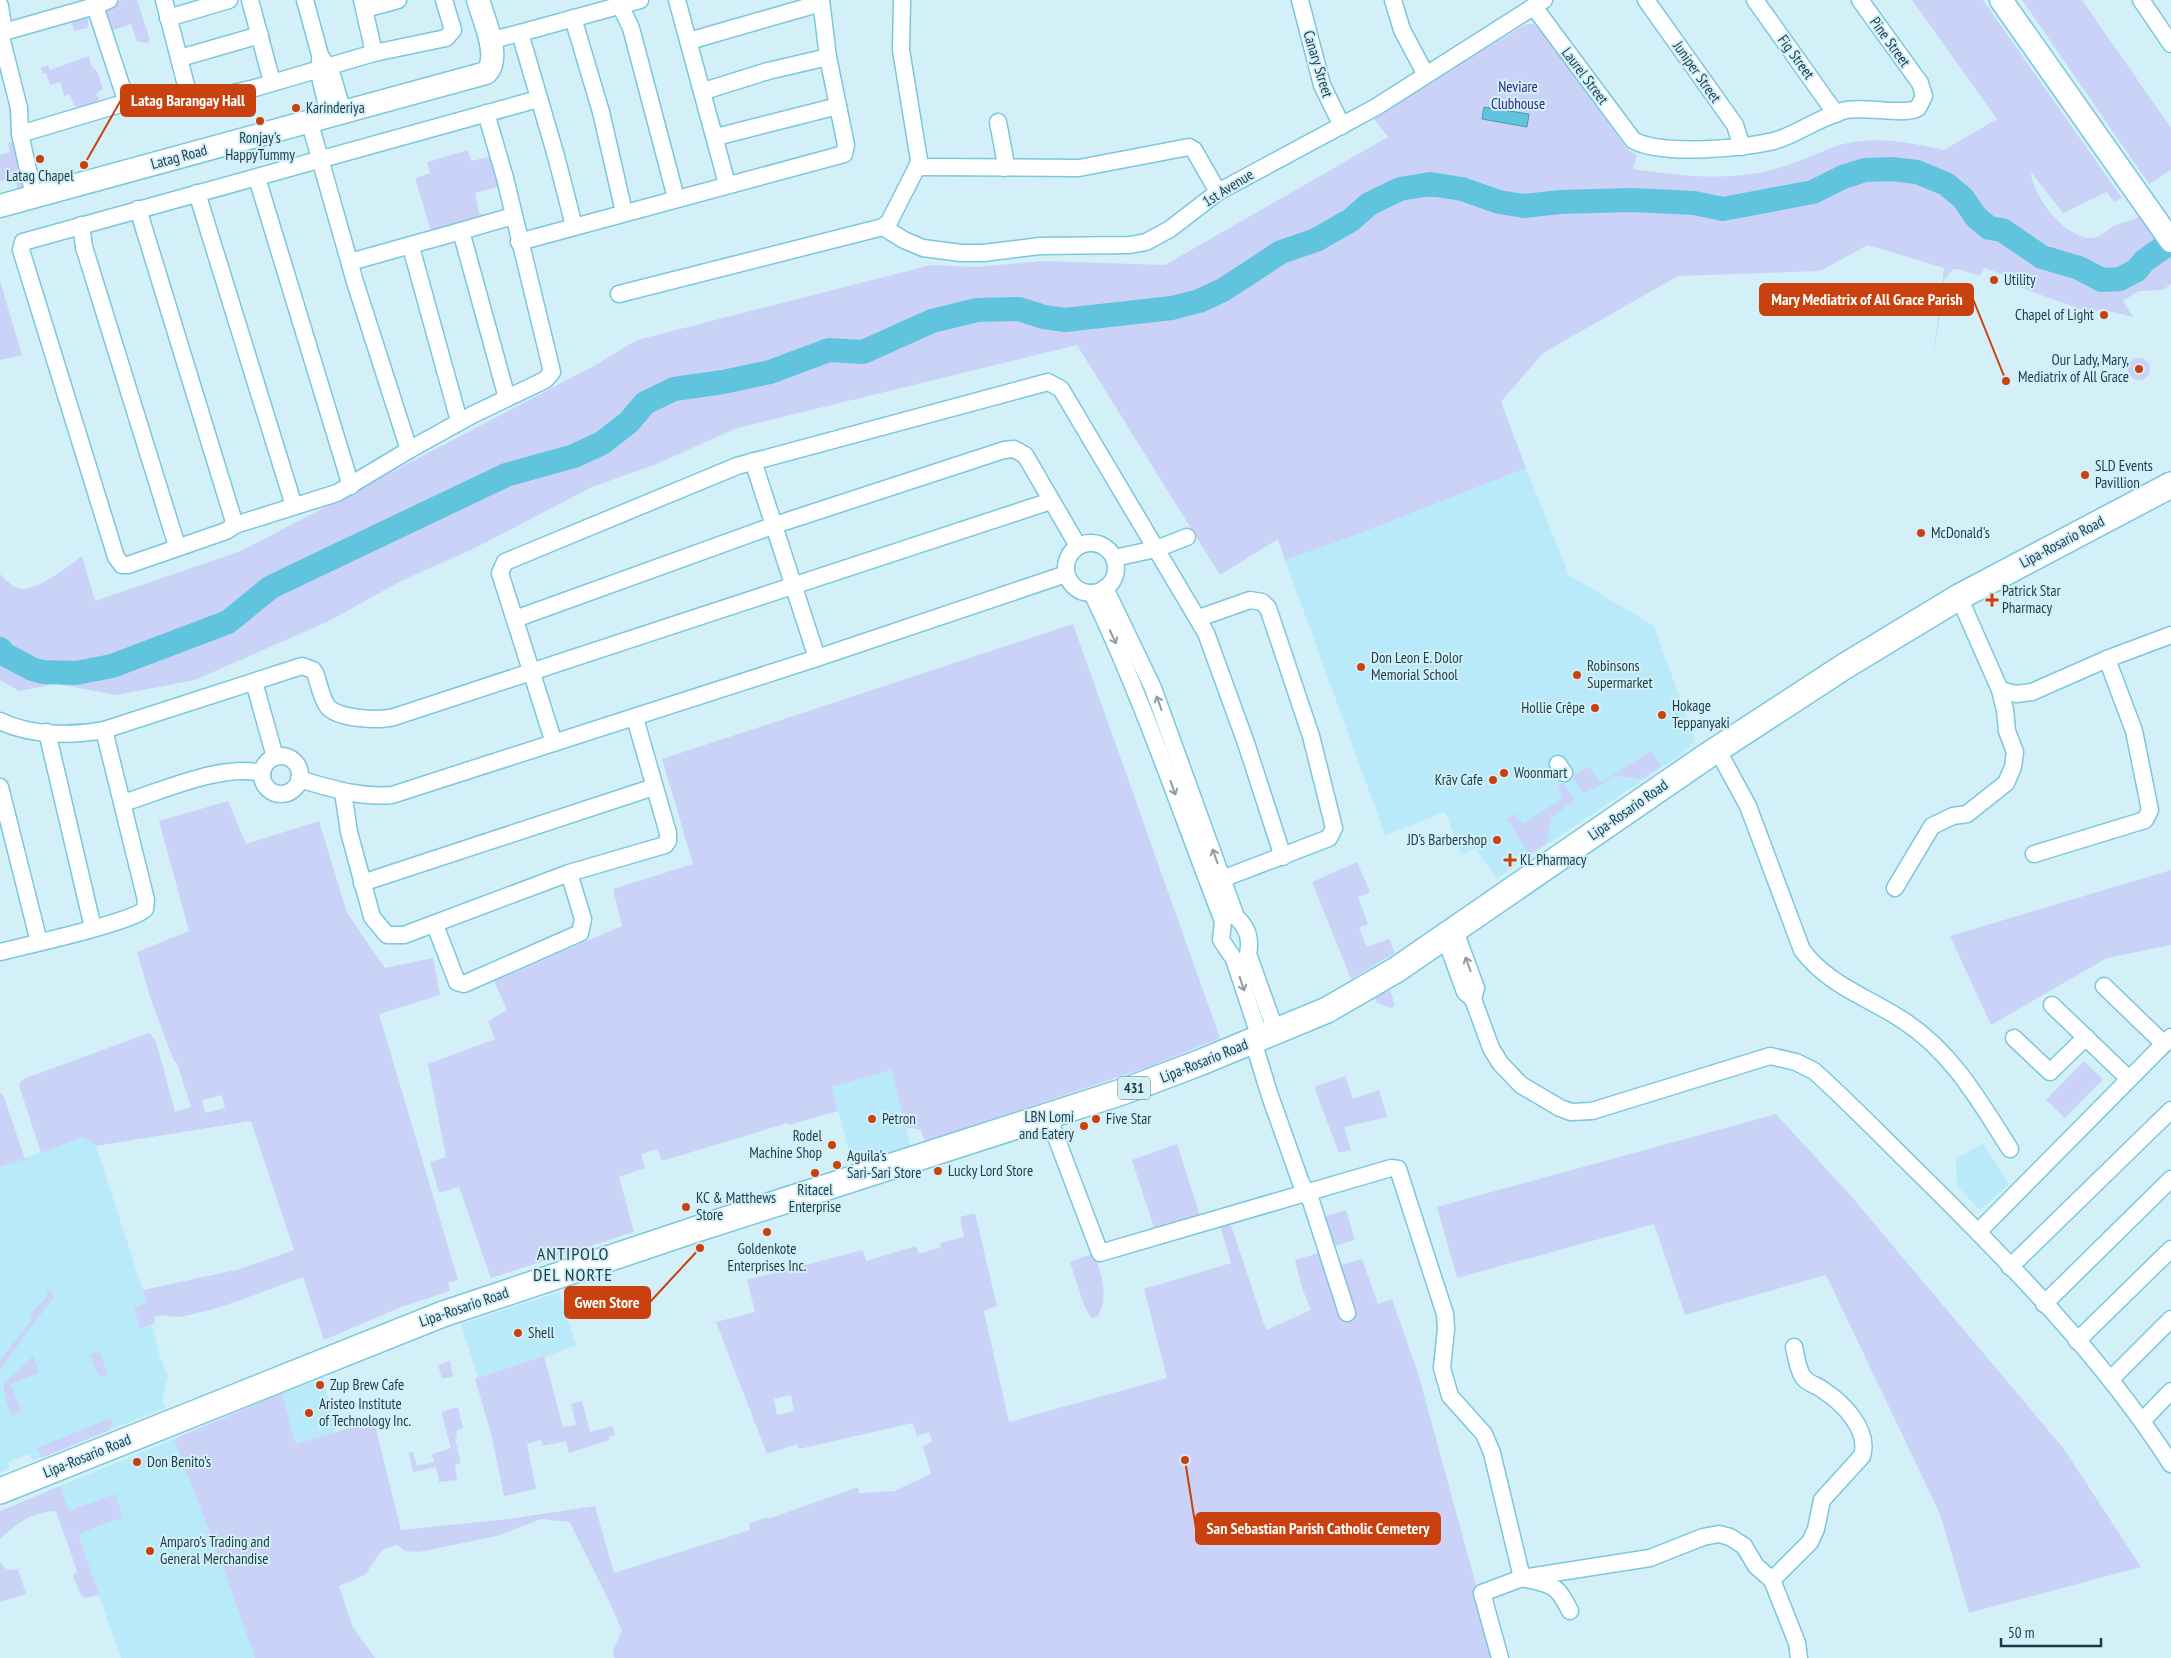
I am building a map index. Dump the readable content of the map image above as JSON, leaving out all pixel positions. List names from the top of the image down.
{
  "streets": {
    "main road": ["Lipa-Rosario Road", "431"],
    "street": [
      "Pine Street",
      "Fig Street",
      "Canary Street",
      "Juniper Street",
      "Laurel Street",
      "Latag Road",
      "1st Avenue"
    ]
  },
  "crossings": [
    ["Pine Street", "Fig Street"],
    ["Canary Street", "1st Avenue"],
    ["Juniper Street", "Laurel Street"],
    ["Laurel Street", "1st Avenue"]
  ],
  "districts": ["ANTIPOLO DEL NORTE"],
  "parks": ["Neviare Clubhouse"],
  "places": {
    "other": [
      "Karinderiya",
      "Ronjay's HappyTummy",
      "Latag Chapel",
      "Latag Barangay Hall",
      "Utility",
      "Chapel of Light",
      "Our Lady, Mary, Mediatrix of All Grace",
      "Mary Mediatrix of All Grace Parish",
      "SLD Events Pavillion",
      "McDonald's",
      "Don Leon E. Dolor Memorial School",
      "Robinsons Supermarket",
      "Hollie Crêpe",
      "Hokage Teppanyaki",
      "Woonmart",
      "Krāv Cafe",
      "JD's Barbershop",
      "Petron",
      "Five Star",
      "LBN Lomi and Eatery",
      "Rodel Machine Shop",
      "Aguila's Sari-Sari Store",
      "Lucky Lord Store",
      "Ritacel Enterprise",
      "KC & Matthews Store",
      "Goldenkote Enterprises Inc.",
      "Gwen Store",
      "Shell",
      "Zup Brew Cafe",
      "Aristeo Institute of Technology Inc.",
      "San Sebastian Parish Catholic Cemetery",
      "Don Benito's",
      "Amparo's Trading and General Merchandise"
    ],
    "health": ["Patrick Star Pharmacy", "KL Pharmacy"]
  },
  "scale_bar": "50 m"
}
